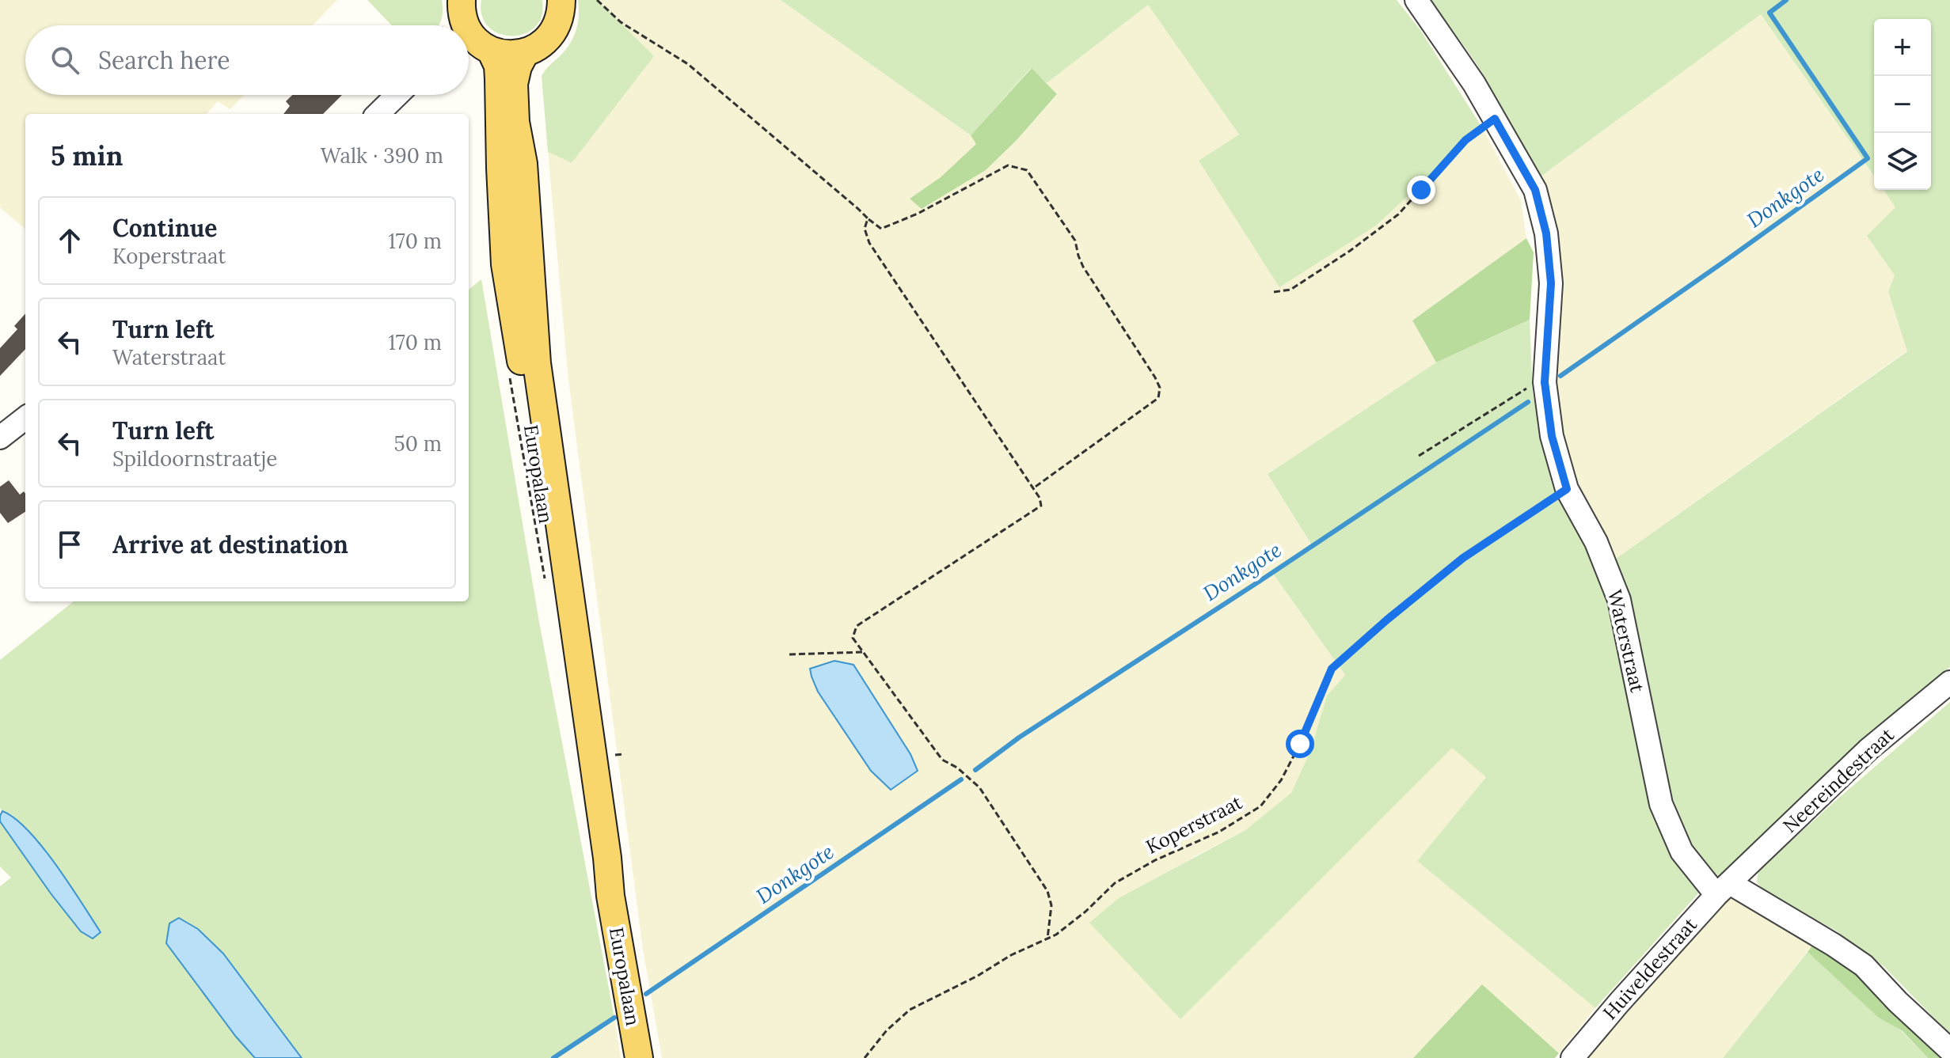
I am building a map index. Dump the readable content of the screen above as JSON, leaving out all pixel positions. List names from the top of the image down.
{
  "streets": {
    "main road": ["Europalaan"],
    "street": ["Waterstraat", "Neereindestraat", "Huiveldestraat"],
    "path": ["Koperstraat"]
  },
  "crossings": [
    ["Waterstraat", "Neereindestraat"],
    ["Waterstraat", "Koperstraat"],
    ["Waterstraat", "Huiveldestraat"],
    ["Neereindestraat", "Huiveldestraat"]
  ],
  "water": ["Donkgote"],
  "page": {
    "map_buttons": ["+", "−"],
    "search": "Search here",
    "heading": ["5 min", "Walk · 390 m"],
    "list": [
      ["Continue", "Koperstraat", "170 m"],
      ["Turn left", "Waterstraat", "170 m"],
      ["Turn left", "Spildoornstraatje", "50 m"],
      "Arrive at destination"
    ]
  }
}
